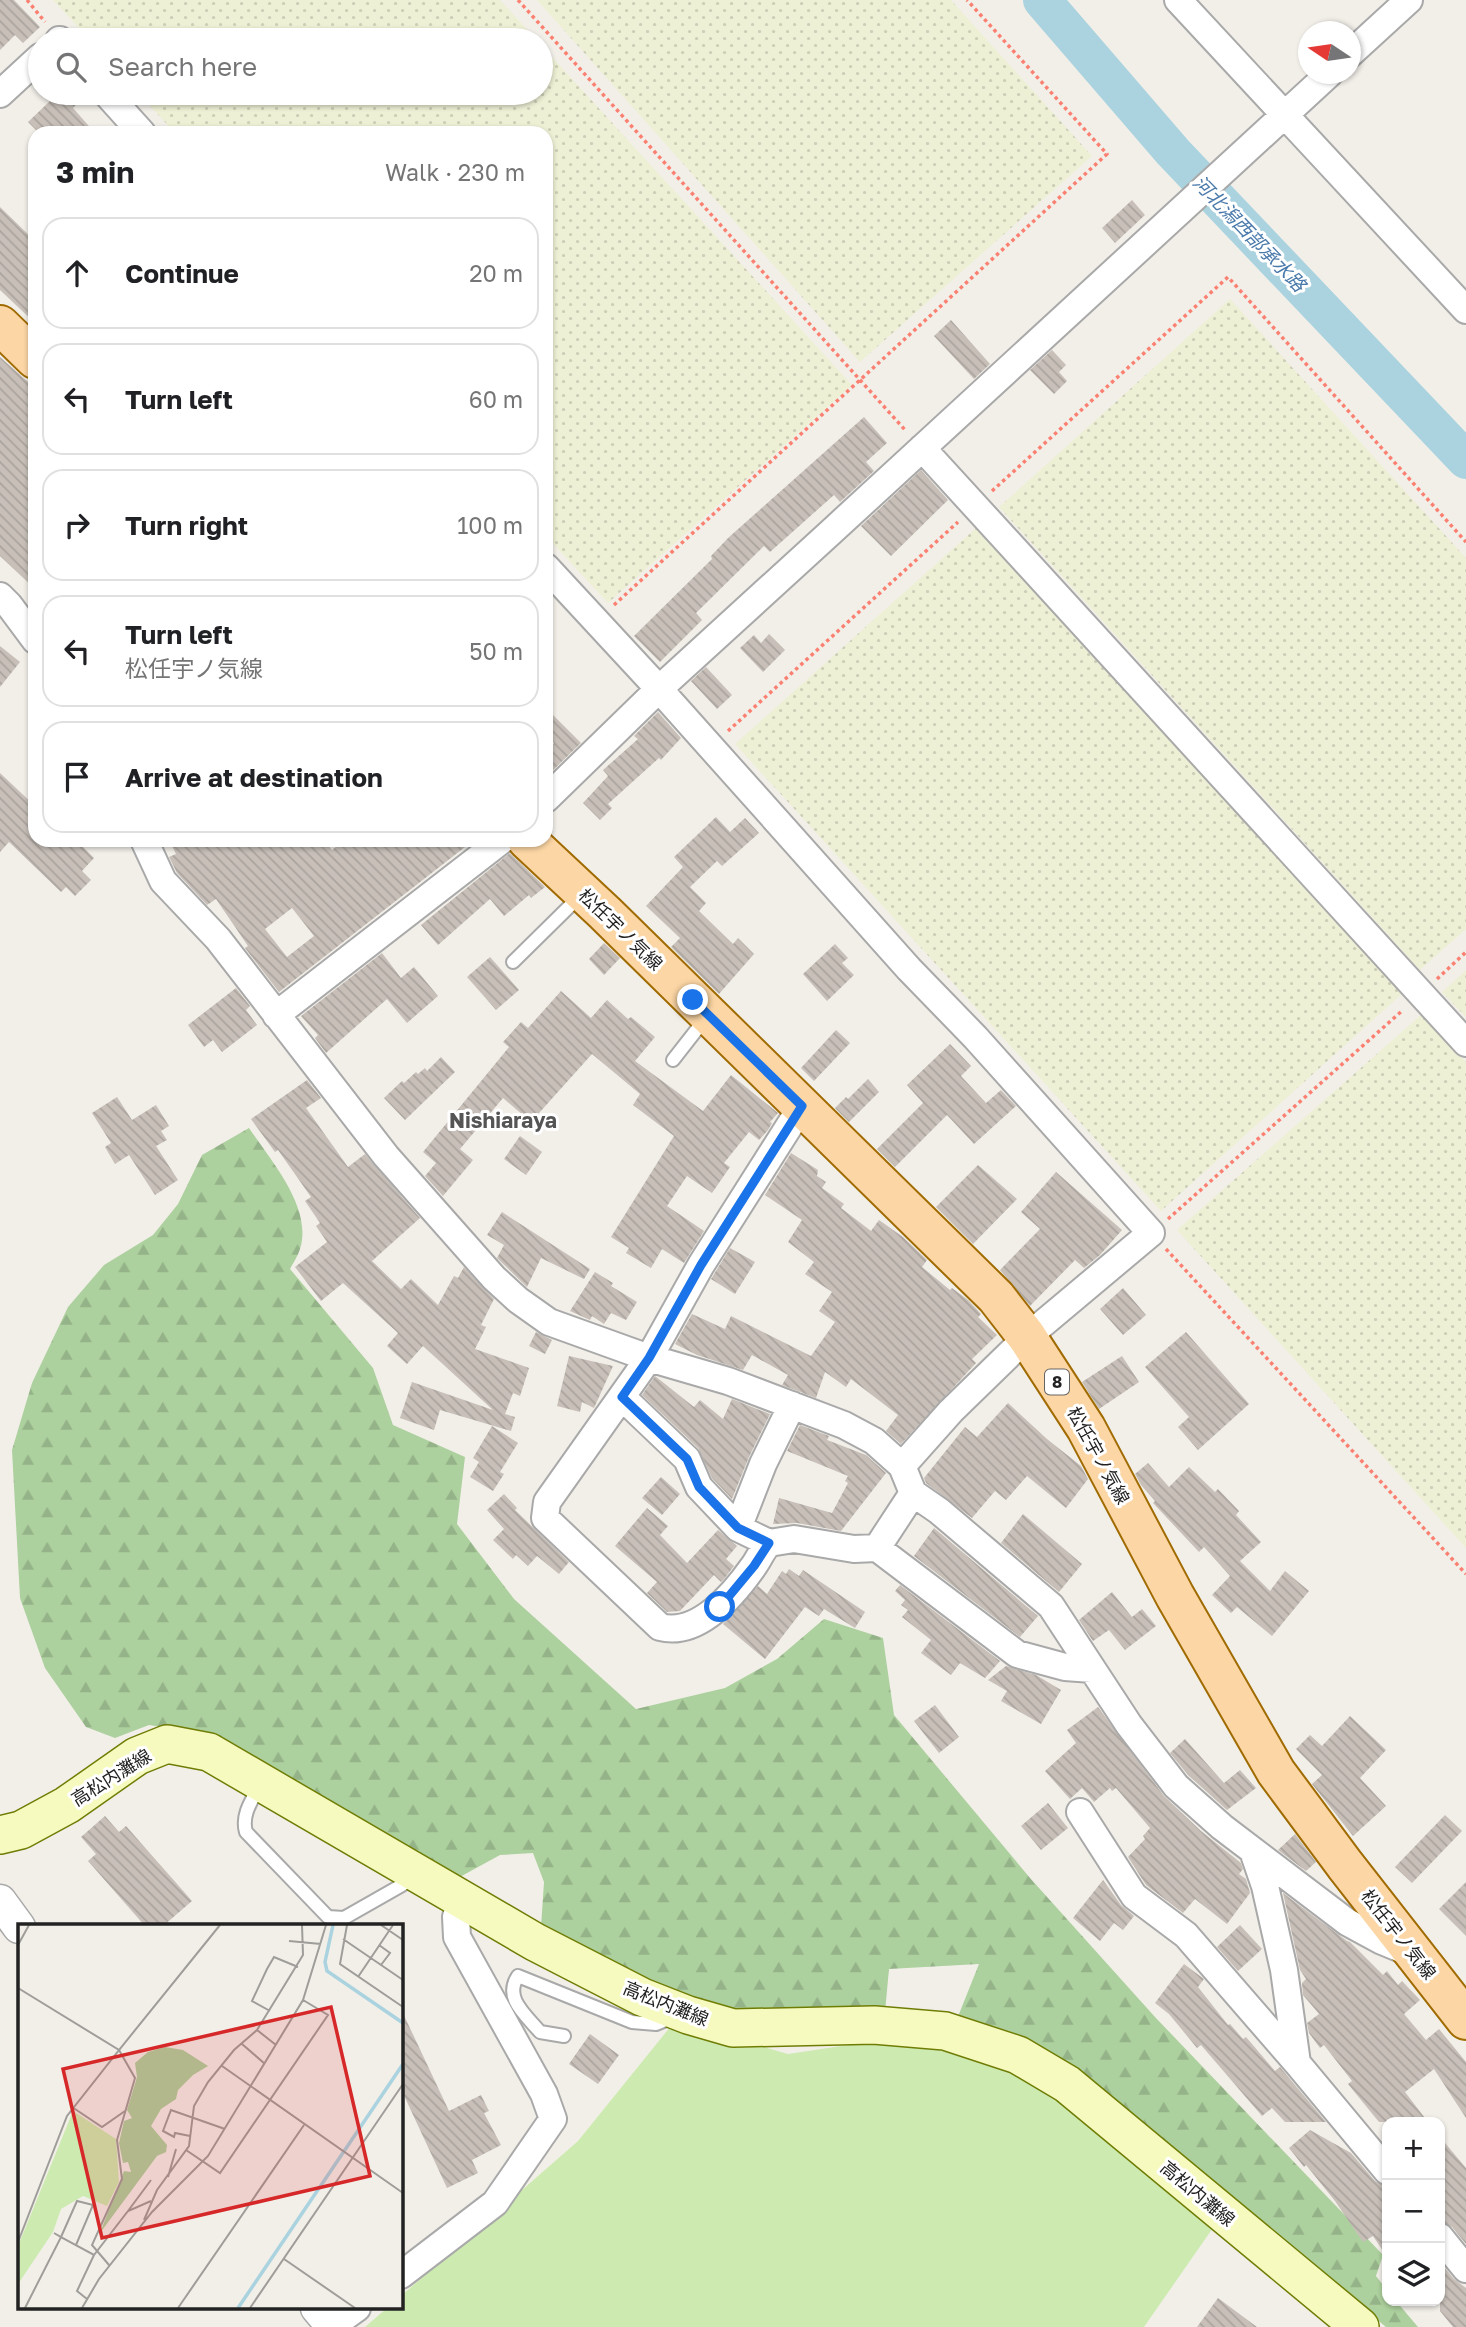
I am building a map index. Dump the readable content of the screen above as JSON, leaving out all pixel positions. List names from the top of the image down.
{
  "streets": {
    "main road": ["松任宇ノ気線", "8", "高松内灘線"]
  },
  "districts": ["Nishiaraya"],
  "water": ["河北潟西部承水路"],
  "north": "left",
  "page": {
    "search": "Search here",
    "heading": ["3 min", "Walk · 230 m"],
    "list": [
      ["Continue", "20 m"],
      ["Turn left", "60 m"],
      ["Turn right", "100 m"],
      ["Turn left", "松任宇ノ気線", "50 m"],
      "Arrive at destination"
    ],
    "map_buttons": ["+", "−"]
  }
}
